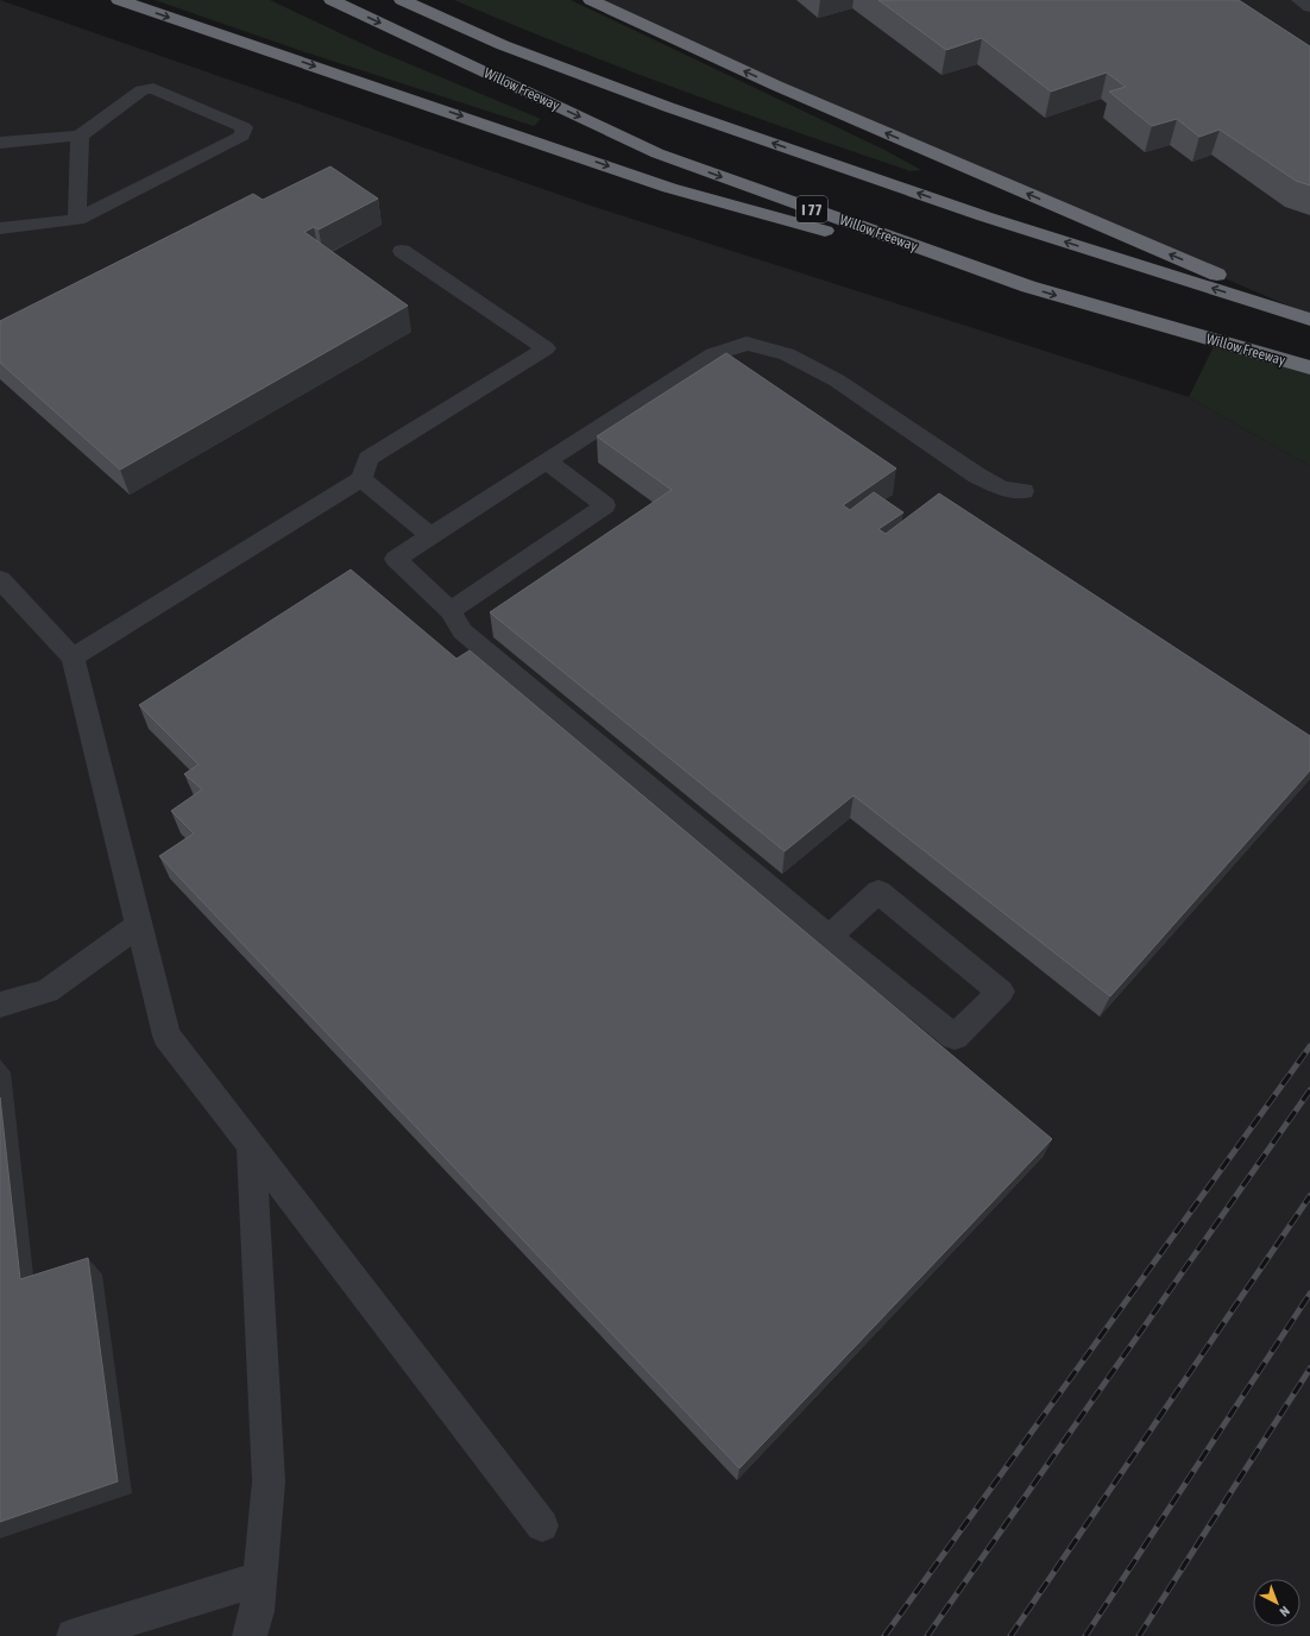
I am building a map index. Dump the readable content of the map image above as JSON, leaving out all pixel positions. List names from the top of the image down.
{
  "streets": {
    "highway": ["Willow Freeway", "I 77"]
  },
  "north": "bottom right"
}
